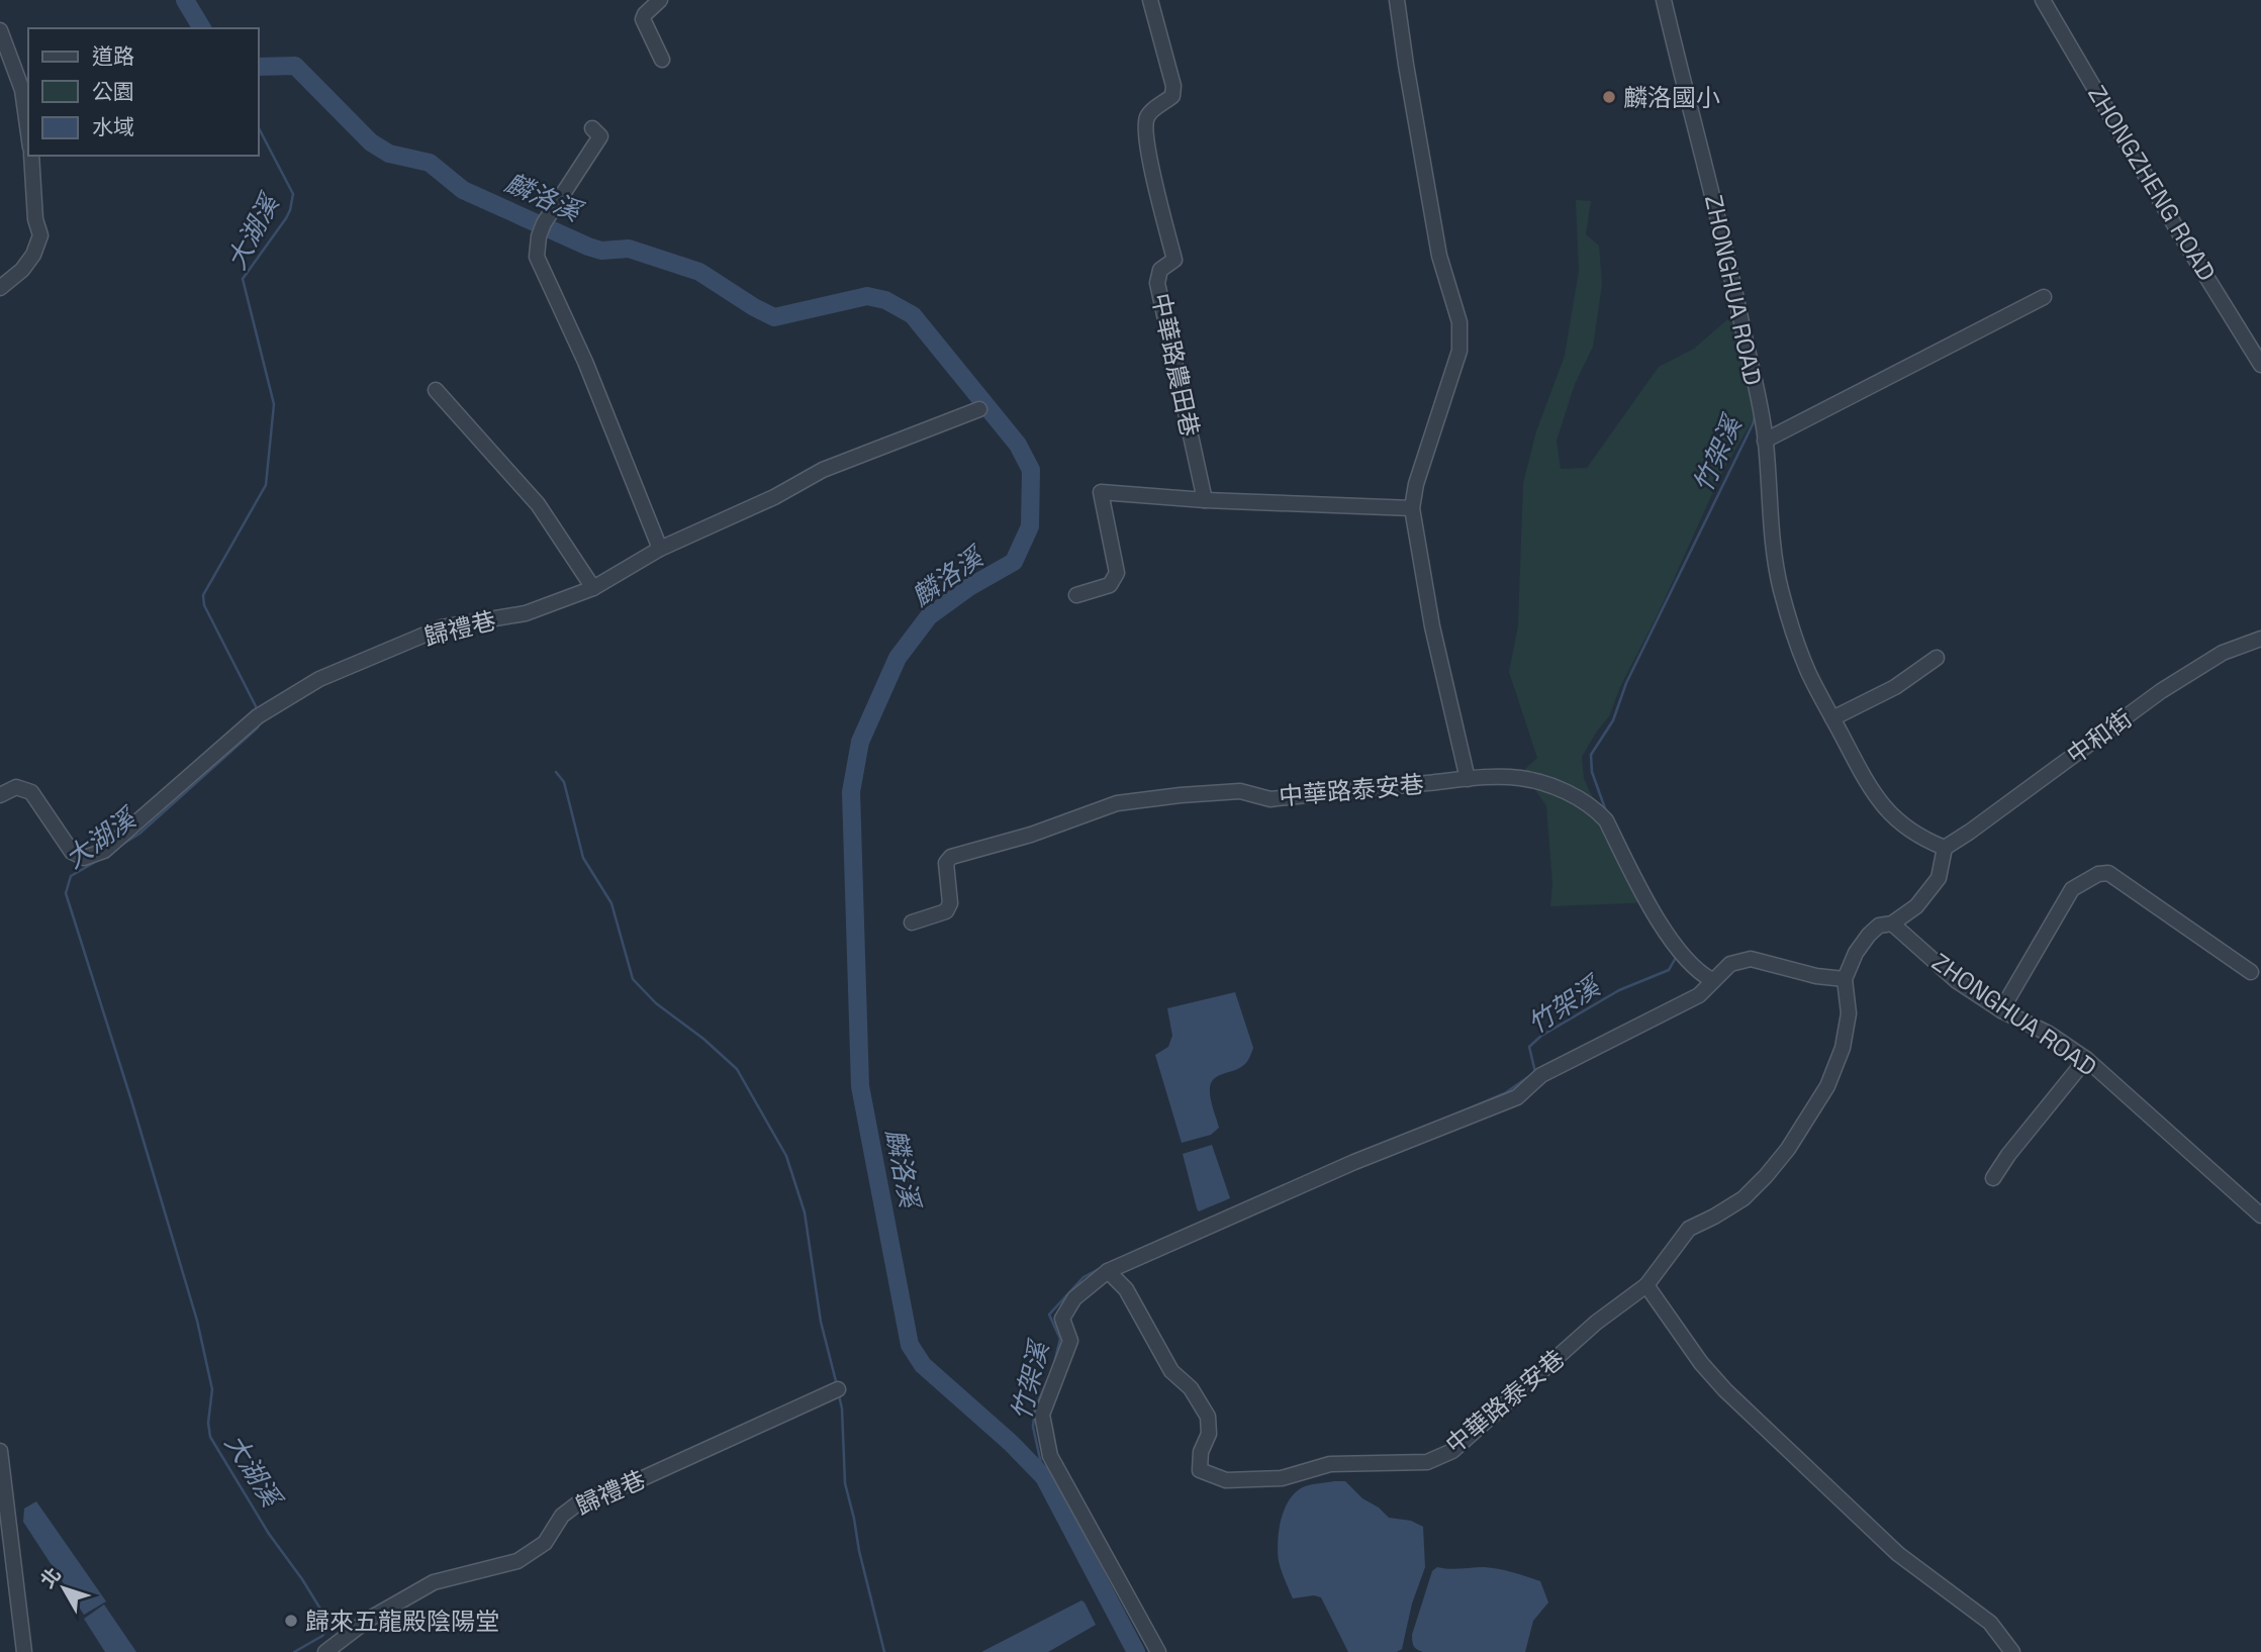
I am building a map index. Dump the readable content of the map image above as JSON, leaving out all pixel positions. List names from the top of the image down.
{
  "streets": {
    "street": [
      "ZHONGZHENG ROAD",
      "ZHONGHUA ROAD",
      "中華路農田巷",
      "歸禮巷",
      "中和街",
      "中華路泰安巷"
    ]
  },
  "crossings": [
    ["ZHONGHUA ROAD", "中和街"]
  ],
  "water": ["麟洛溪", "大湖溪", "竹架溪"],
  "places": ["麟洛國小", "歸來五龍殿陰陽堂"],
  "legend": ["道路", "公園", "水域"],
  "north": "top left"
}
